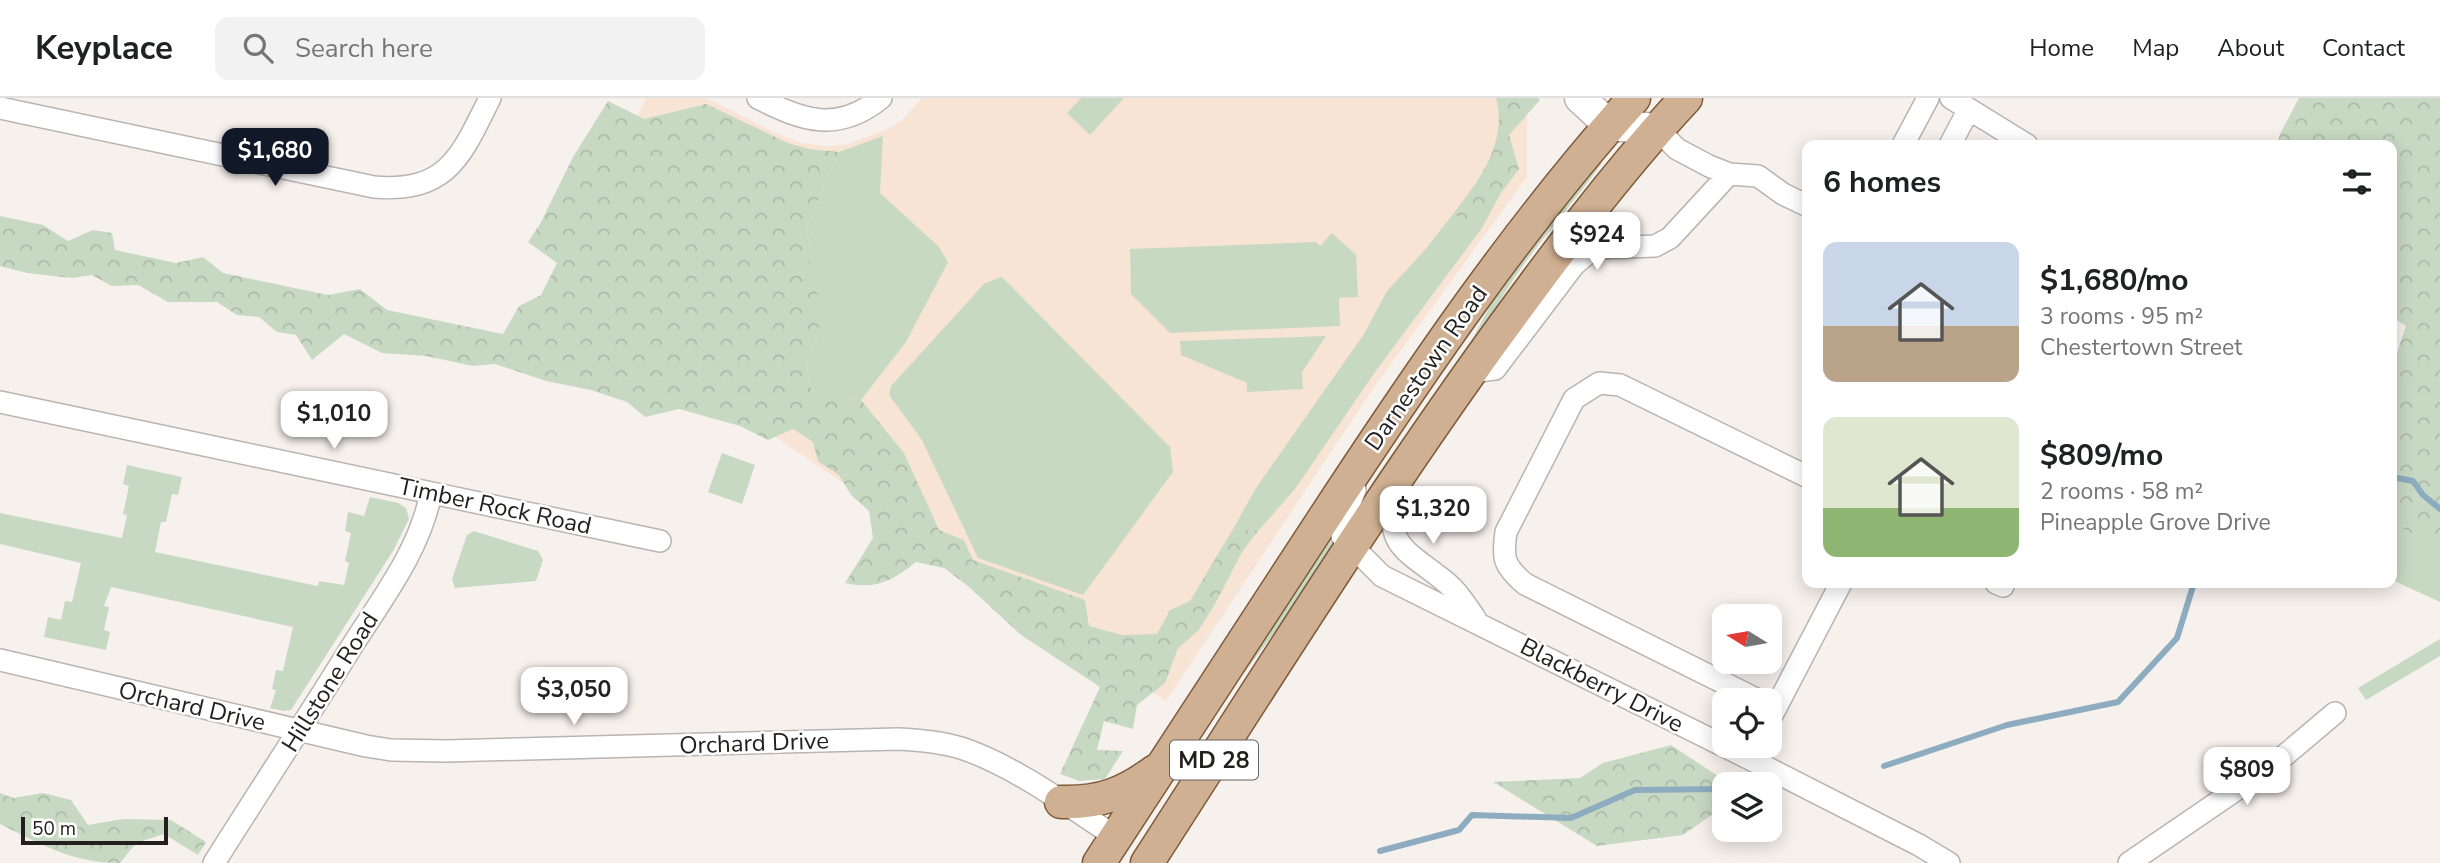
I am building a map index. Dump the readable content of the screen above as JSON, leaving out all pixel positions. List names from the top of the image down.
{
  "streets": {
    "main road": ["Darnestown Road", "MD 28"],
    "street": [
      "Timber Rock Road",
      "Hillstone Road",
      "Blackberry Drive",
      "Orchard Drive"
    ]
  },
  "crossings": [
    ["Darnestown Road", "Blackberry Drive"],
    ["Darnestown Road", "Orchard Drive"],
    ["Timber Rock Road", "Hillstone Road"],
    ["Hillstone Road", "Orchard Drive"]
  ],
  "scale_bar": "50 m",
  "north": "left",
  "page": {
    "header": "Keyplace",
    "search": "Search here",
    "nav": [
      "Home",
      "Map",
      "About",
      "Contact"
    ],
    "price": [
      "$1,680",
      "$924",
      "$1,010",
      "$1,320",
      "$3,050",
      "$809"
    ],
    "heading": "6 homes",
    "list": [
      {
        "name": "$1,680/mo",
        "note": "3 rooms · 95 m² · Chestertown Street"
      },
      {
        "name": "$809/mo",
        "note": "2 rooms · 58 m² · Pineapple Grove Drive"
      }
    ],
    "scale": "50 m"
  }
}
